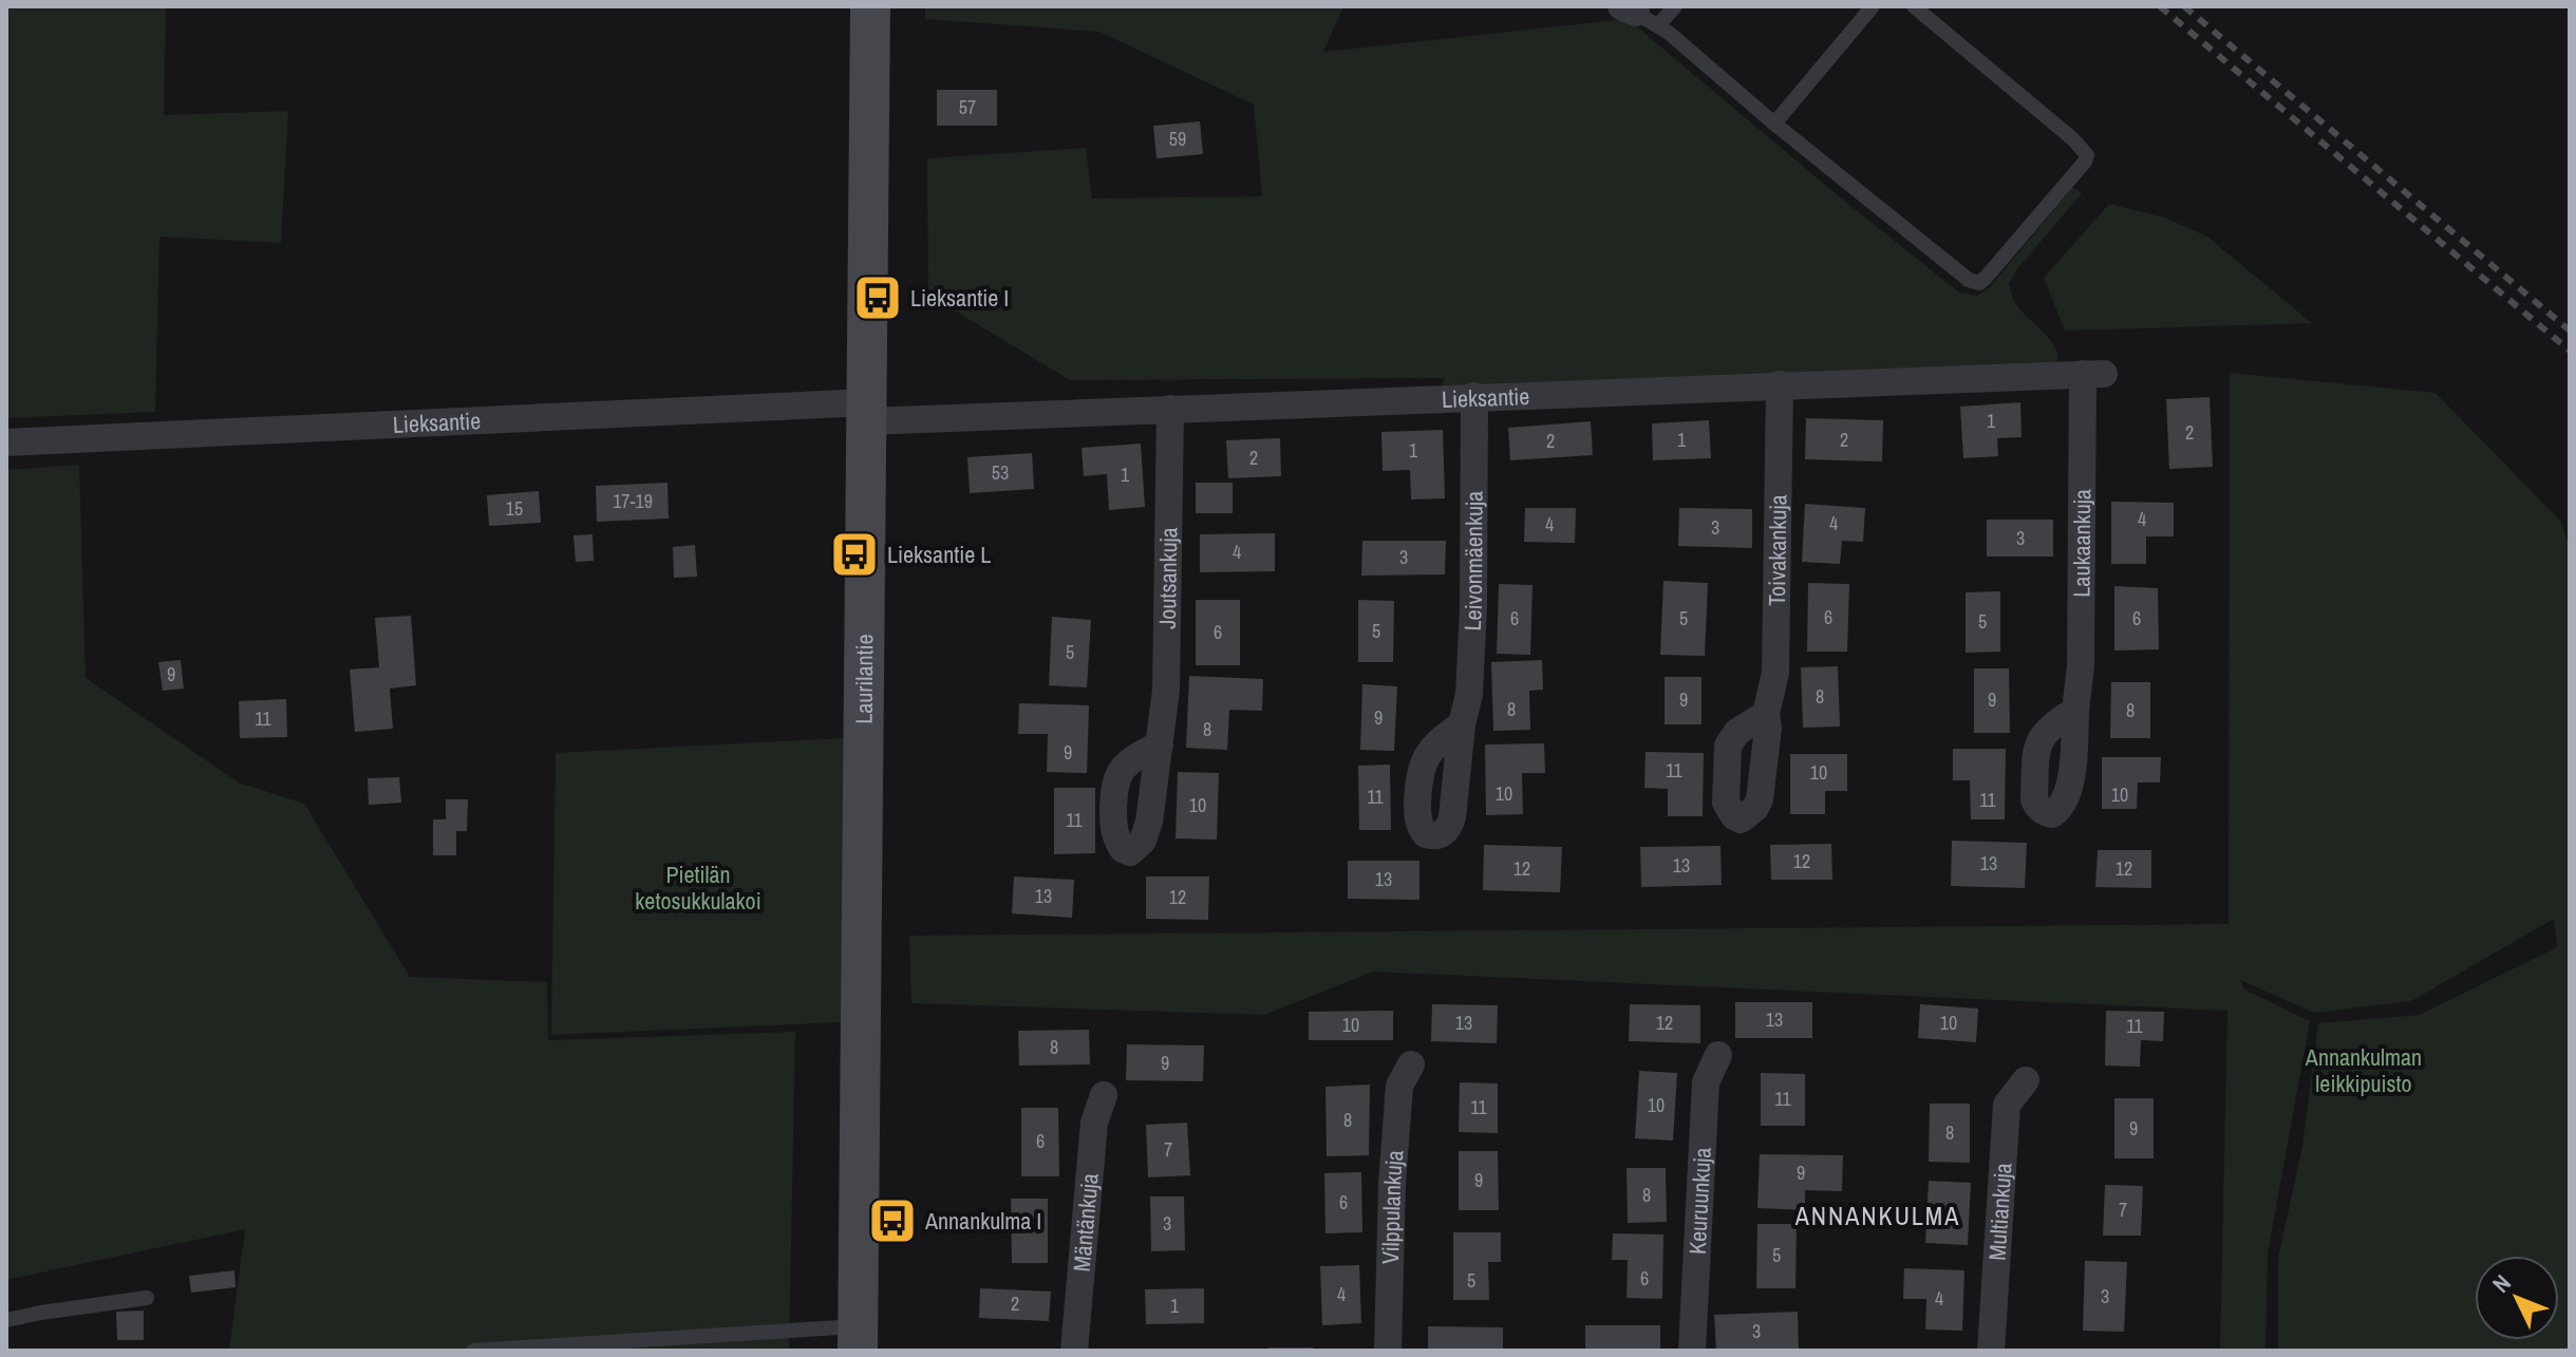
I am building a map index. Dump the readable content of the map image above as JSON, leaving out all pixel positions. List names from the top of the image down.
{
  "streets": {
    "street": [
      "Lieksantie",
      "Laukaankuja",
      "Toivakankuja",
      "Leivonmäenkuja",
      "Joutsankuja",
      "Laurilantie",
      "Keuruunkuja",
      "Vilppulankuja",
      "Multiankuja",
      "Mäntänkuja"
    ]
  },
  "crossings": [
    ["Lieksantie", "Laukaankuja"],
    ["Lieksantie", "Toivakankuja"],
    ["Lieksantie", "Leivonmäenkuja"],
    ["Lieksantie", "Joutsankuja"],
    ["Lieksantie", "Laurilantie"]
  ],
  "districts": ["ANNANKULMA"],
  "parks": ["Pietilän ketosukkulakoi", "Annankulman leikkipuisto"],
  "places": {
    "bus stop": ["Lieksantie I", "Lieksantie L", "Annankulma I"]
  },
  "house_numbers": [
    "57",
    "59",
    "1",
    "2",
    "1",
    "2",
    "2",
    "1",
    "2",
    "53",
    "1",
    "17-19",
    "15",
    "4",
    "4",
    "4",
    "3",
    "3",
    "4",
    "3",
    "6",
    "6",
    "5",
    "6",
    "5",
    "5",
    "6",
    "5",
    "9",
    "8",
    "9",
    "9",
    "8",
    "8",
    "9",
    "11",
    "8",
    "9",
    "11",
    "10",
    "10",
    "10",
    "11",
    "11",
    "10",
    "11",
    "12",
    "13",
    "13",
    "12",
    "12",
    "13",
    "13",
    "12",
    "13",
    "13",
    "12",
    "10",
    "10",
    "11",
    "8",
    "9",
    "11",
    "10",
    "11",
    "8",
    "9",
    "8",
    "6",
    "7",
    "9",
    "9",
    "8",
    "6",
    "7",
    "3",
    "5",
    "6",
    "5",
    "4",
    "3",
    "4",
    "2",
    "1",
    "3"
  ],
  "north": "top left"
}
